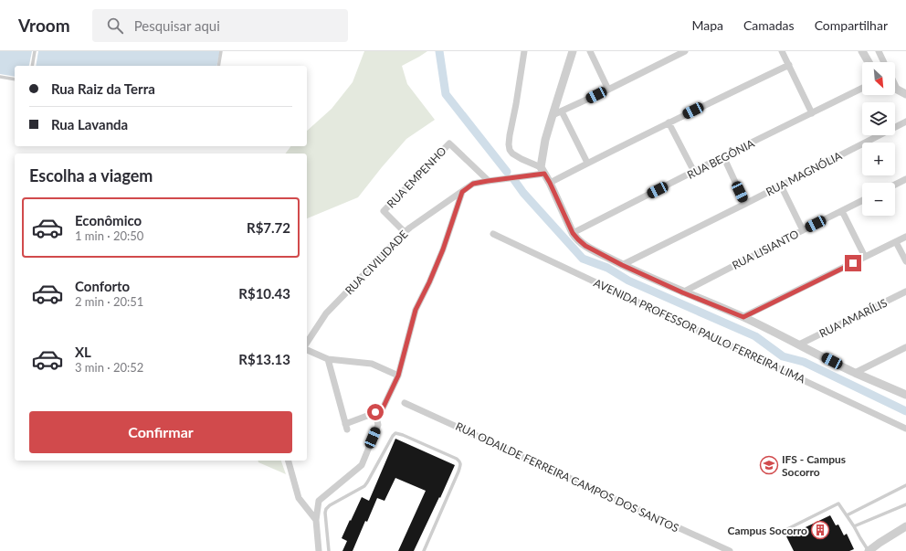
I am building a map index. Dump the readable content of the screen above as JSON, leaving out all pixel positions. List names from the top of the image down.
{
  "streets": {
    "street": [
      "RUA BEGÔNIA",
      "RUA MAGNÓLIA",
      "RUA EMPENHO",
      "RUA LISIANTO",
      "RUA CIVILIDADE",
      "RUA AMARÍLIS",
      "AVENIDA PROFESSOR PAULO FERREIRA LIMA",
      "RUA ODAILDE FERREIRA CAMPOS DOS SANTOS"
    ]
  },
  "crossings": [
    ["RUA EMPENHO", "RUA CIVILIDADE"]
  ],
  "places": {
    "school or university": ["IFS - Campus Socorro"],
    "building": ["Campus Socorro"]
  },
  "north": "bottom right",
  "page": {
    "header": "Vroom",
    "search": "Pesquisar aqui",
    "nav": ["Mapa", "Camadas", "Compartilhar"],
    "map_buttons": ["+", "−"],
    "banner": ["Rua Raiz da Terra", "Rua Lavanda"],
    "heading": "Escolha a viagem",
    "list": [
      {
        "name": "Econômico",
        "note": "1 min · 20:50",
        "value": "R$7.72"
      },
      {
        "name": "Conforto",
        "note": "2 min · 20:51",
        "value": "R$10.43"
      },
      {
        "name": "XL",
        "note": "3 min · 20:52",
        "value": "R$13.13"
      }
    ],
    "buttons": "Confirmar"
  }
}
